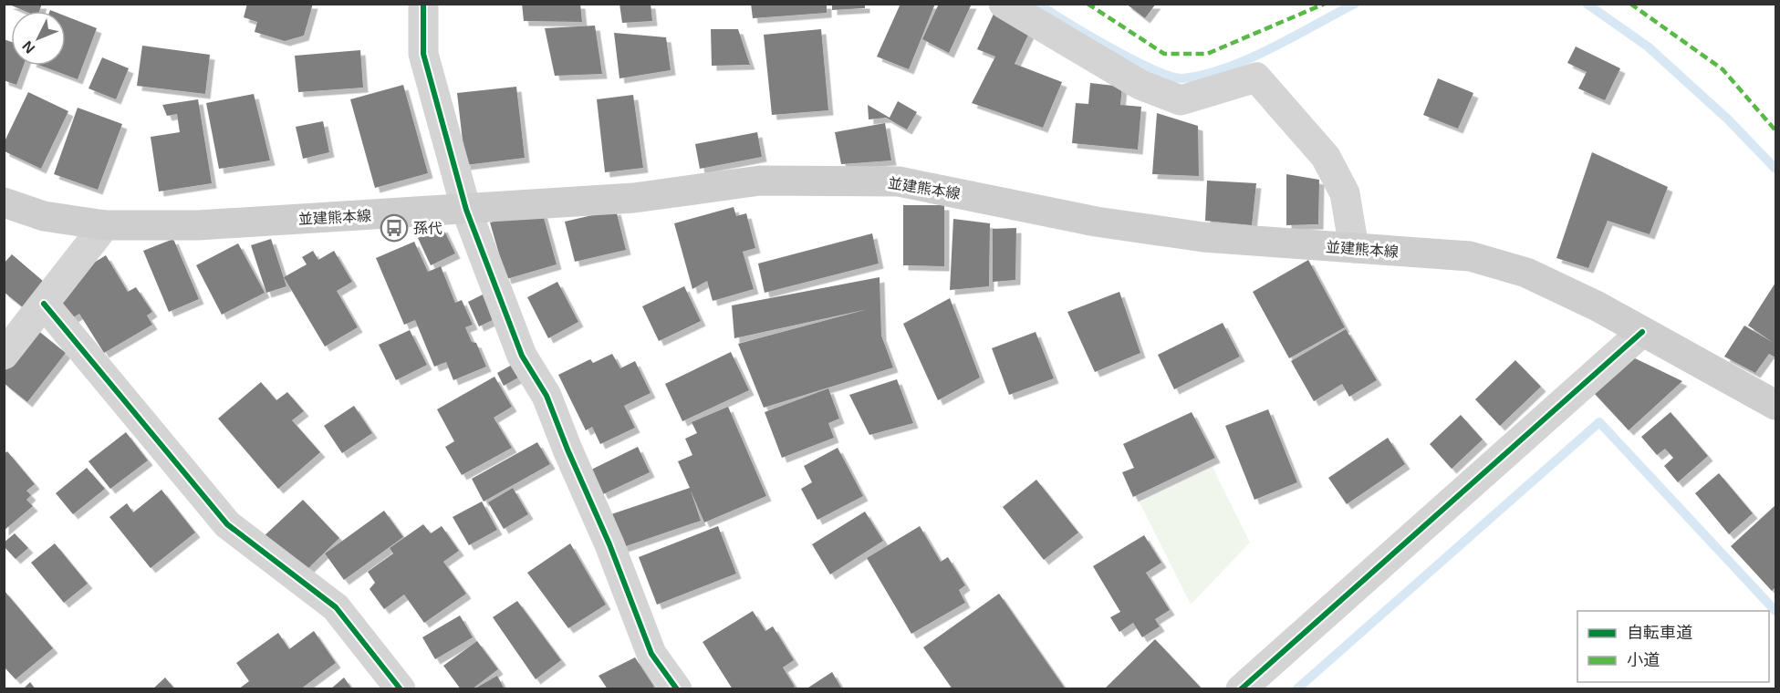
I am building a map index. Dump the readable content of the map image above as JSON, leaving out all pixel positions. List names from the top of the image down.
{
  "streets": {
    "main road": ["並建熊本線"]
  },
  "places": {
    "bus stop": ["孫代"]
  },
  "legend": ["自転車道", "小道"],
  "north": "bottom left"
}
